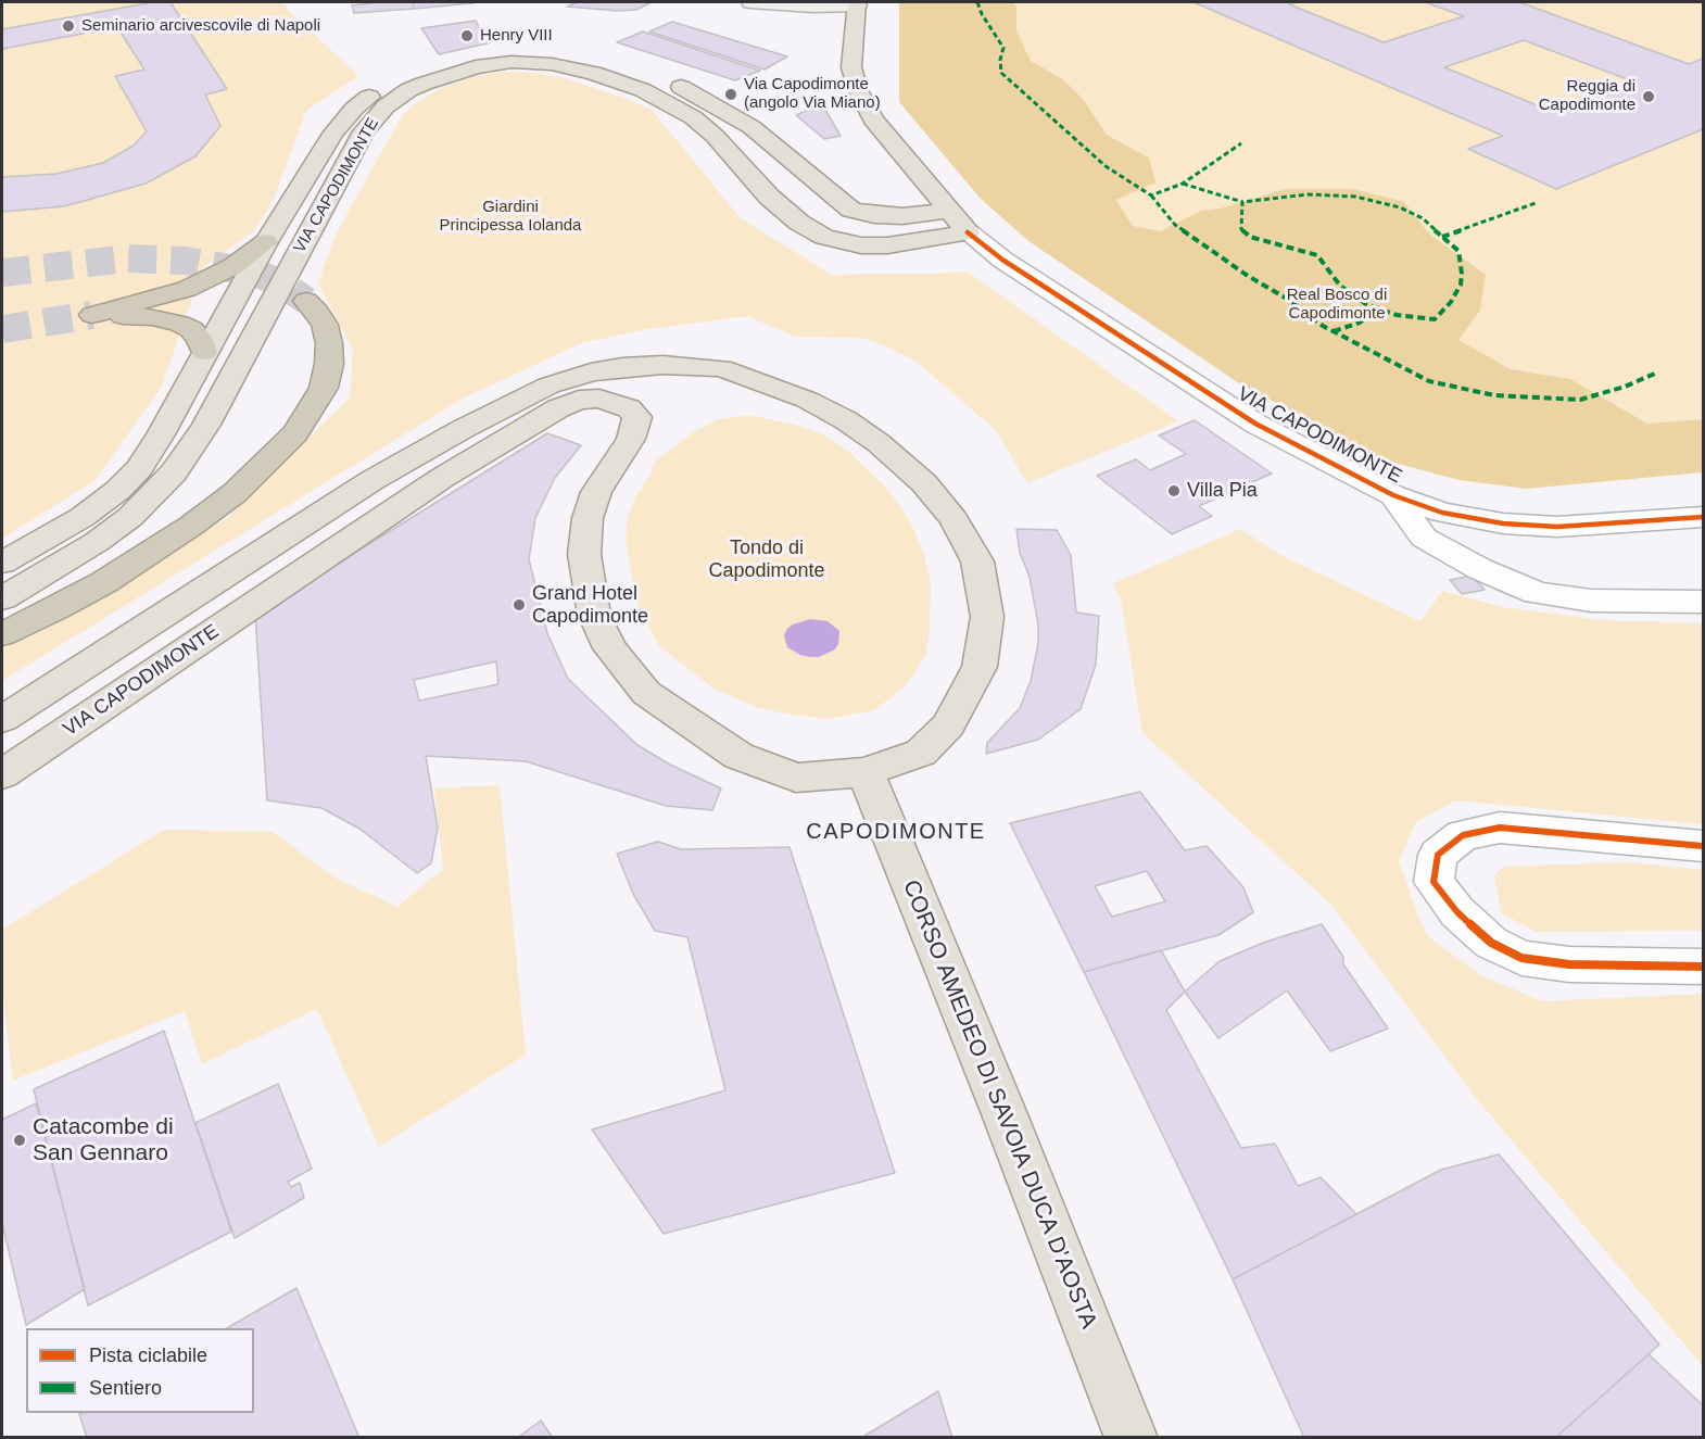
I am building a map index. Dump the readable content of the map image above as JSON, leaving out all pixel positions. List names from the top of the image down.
{
  "streets": {
    "main road": ["VIA CAPODIMONTE", "CORSO AMEDEO DI SAVOIA DUCA D'AOSTA"]
  },
  "crossings": [
    ["VIA CAPODIMONTE", "CORSO AMEDEO DI SAVOIA DUCA D'AOSTA"]
  ],
  "districts": ["CAPODIMONTE"],
  "parks": ["Giardini Principessa Iolanda", "Real Bosco di Capodimonte", "Tondo di Capodimonte"],
  "places": [
    "Seminario arcivescovile di Napoli",
    "Henry VIII",
    "Via Capodimonte (angolo Via Miano)",
    "Reggia di Capodimonte",
    "Villa Pia",
    "Grand Hotel Capodimonte",
    "Catacombe di San Gennaro"
  ],
  "legend": ["Pista ciclabile", "Sentiero"]
}
